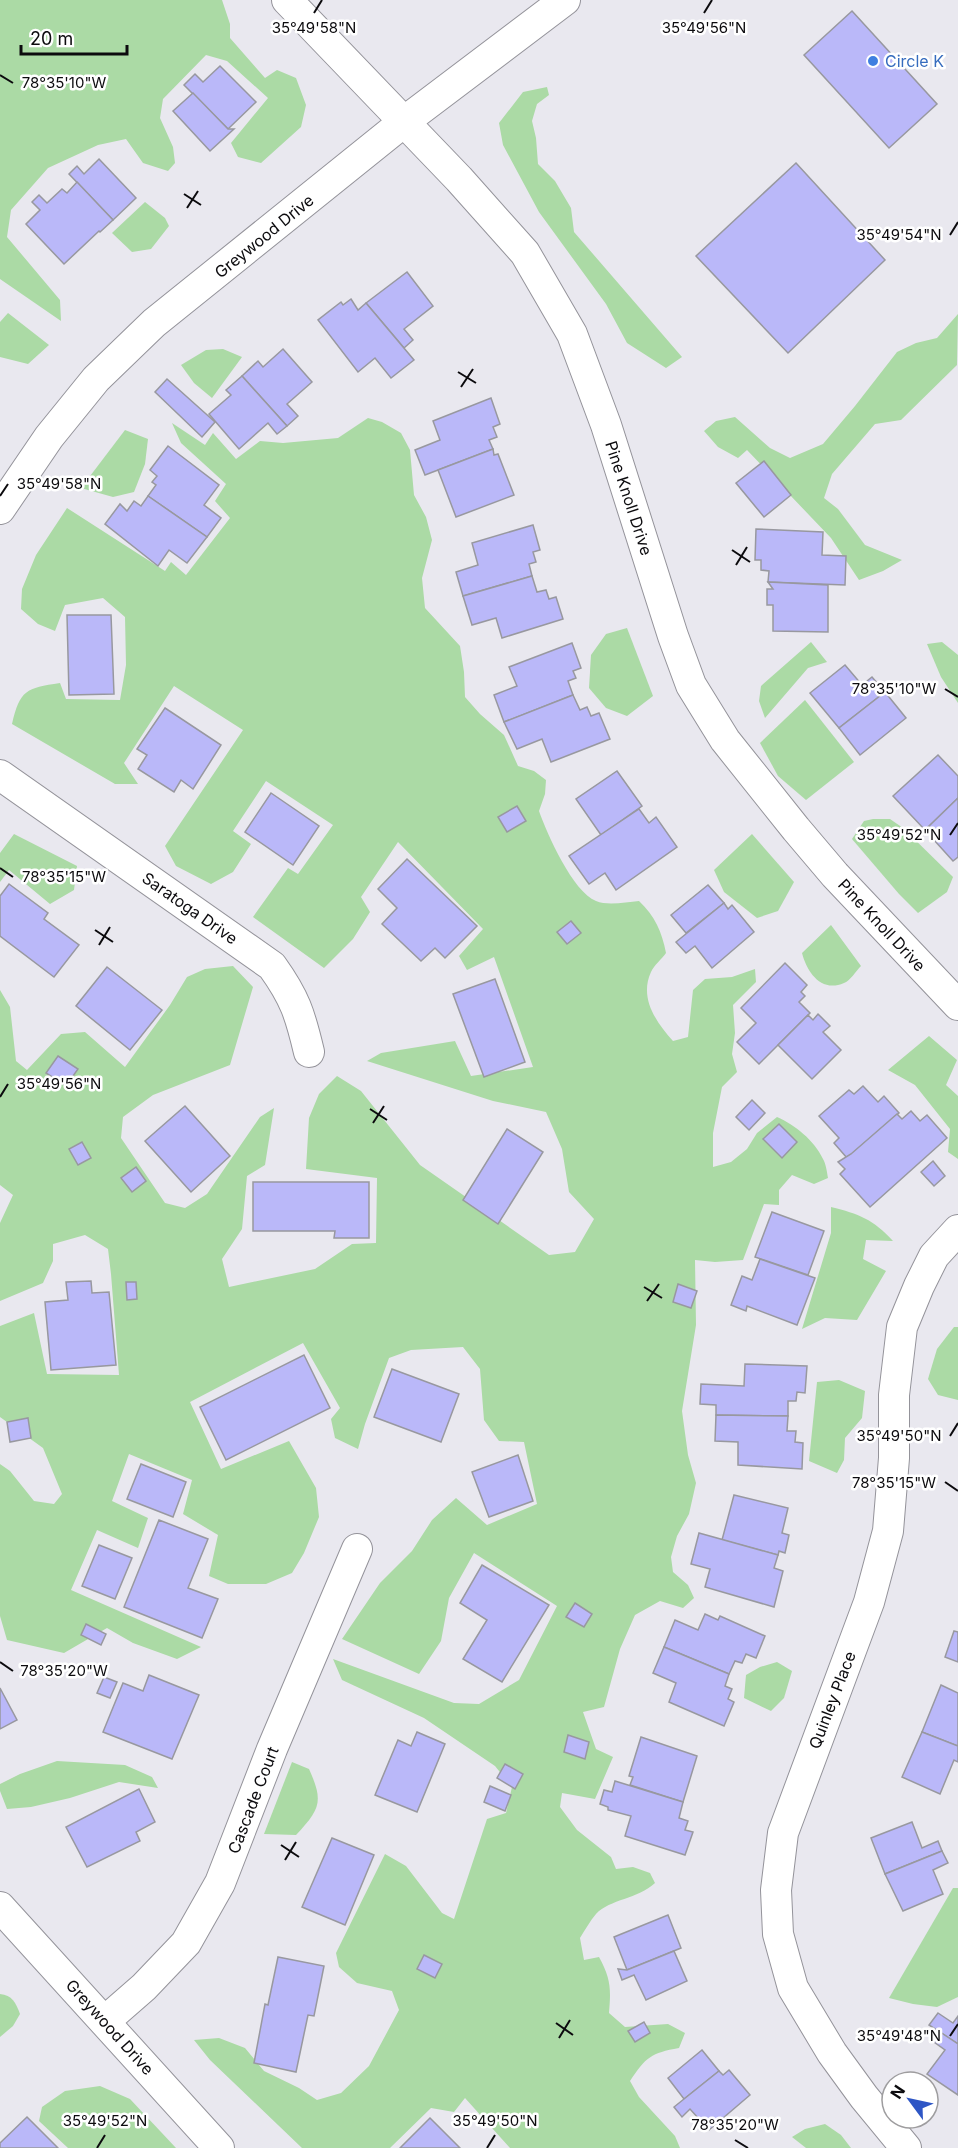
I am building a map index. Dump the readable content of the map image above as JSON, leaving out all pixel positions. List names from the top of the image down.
{
  "streets": {
    "street": [
      "Greywood Drive",
      "Pine Knoll Drive",
      "Saratoga Drive",
      "Quinley Place",
      "Cascade Court"
    ]
  },
  "crossings": [
    ["Greywood Drive", "Pine Knoll Drive"],
    ["Greywood Drive", "Cascade Court"]
  ],
  "places": ["Circle K"],
  "scale_bar": "20 m",
  "north": "top left",
  "coordinates": [
    "35°49'58\"N",
    "35°49'56\"N",
    "78°35'10\"W",
    "35°49'54\"N",
    "35°49'52\"N",
    "78°35'15\"W",
    "35°49'50\"N",
    "78°35'20\"W",
    "35°49'48\"N"
  ]
}
